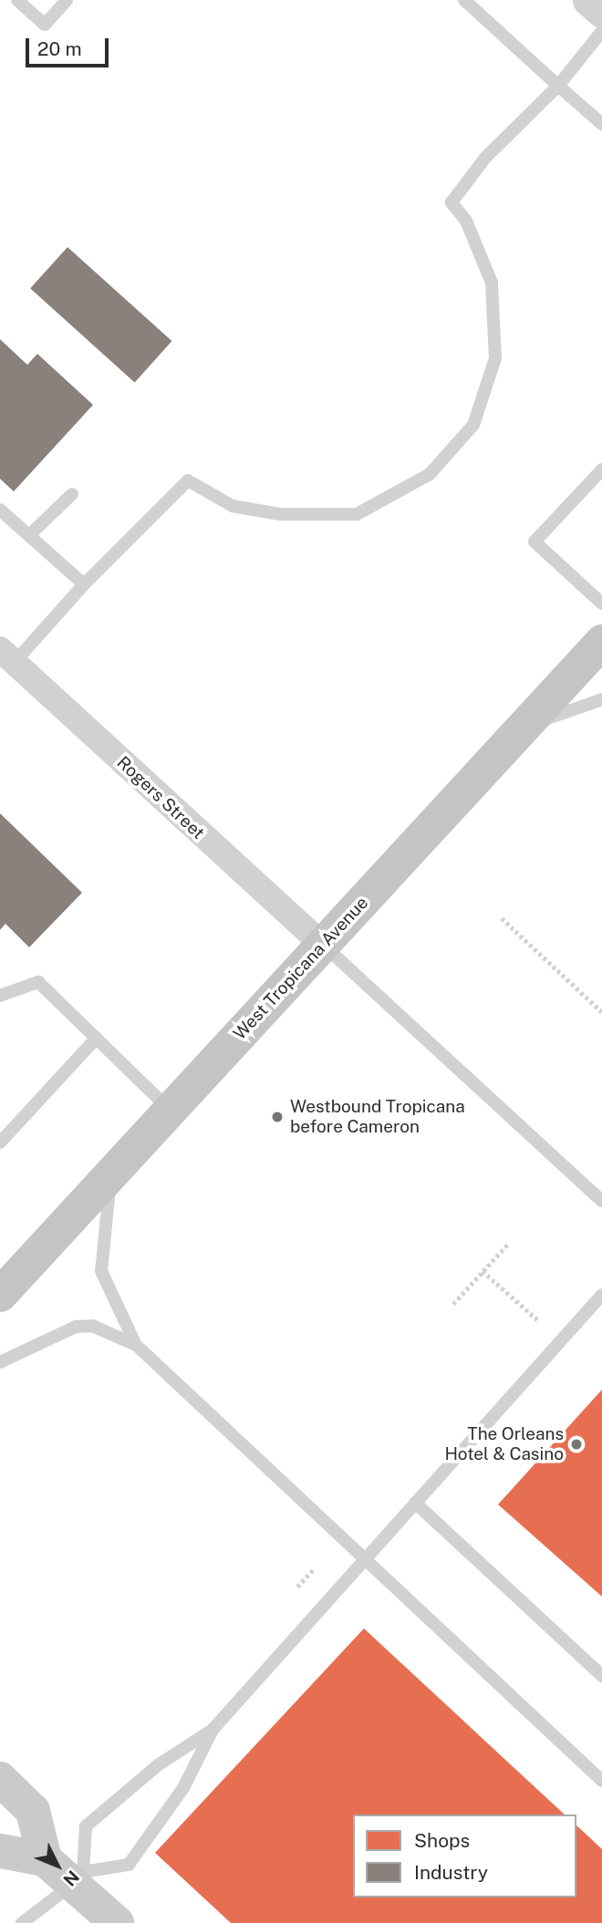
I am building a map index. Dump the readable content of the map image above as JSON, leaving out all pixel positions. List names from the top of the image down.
{
  "streets": {
    "main road": ["West Tropicana Avenue"],
    "street": ["Rogers Street"]
  },
  "crossings": [
    ["Rogers Street", "West Tropicana Avenue"]
  ],
  "places": ["Westbound Tropicana before Cameron", "The Orleans Hotel & Casino"],
  "legend": ["Shops", "Industry"],
  "scale_bar": "20 m",
  "north": "bottom right"
}
